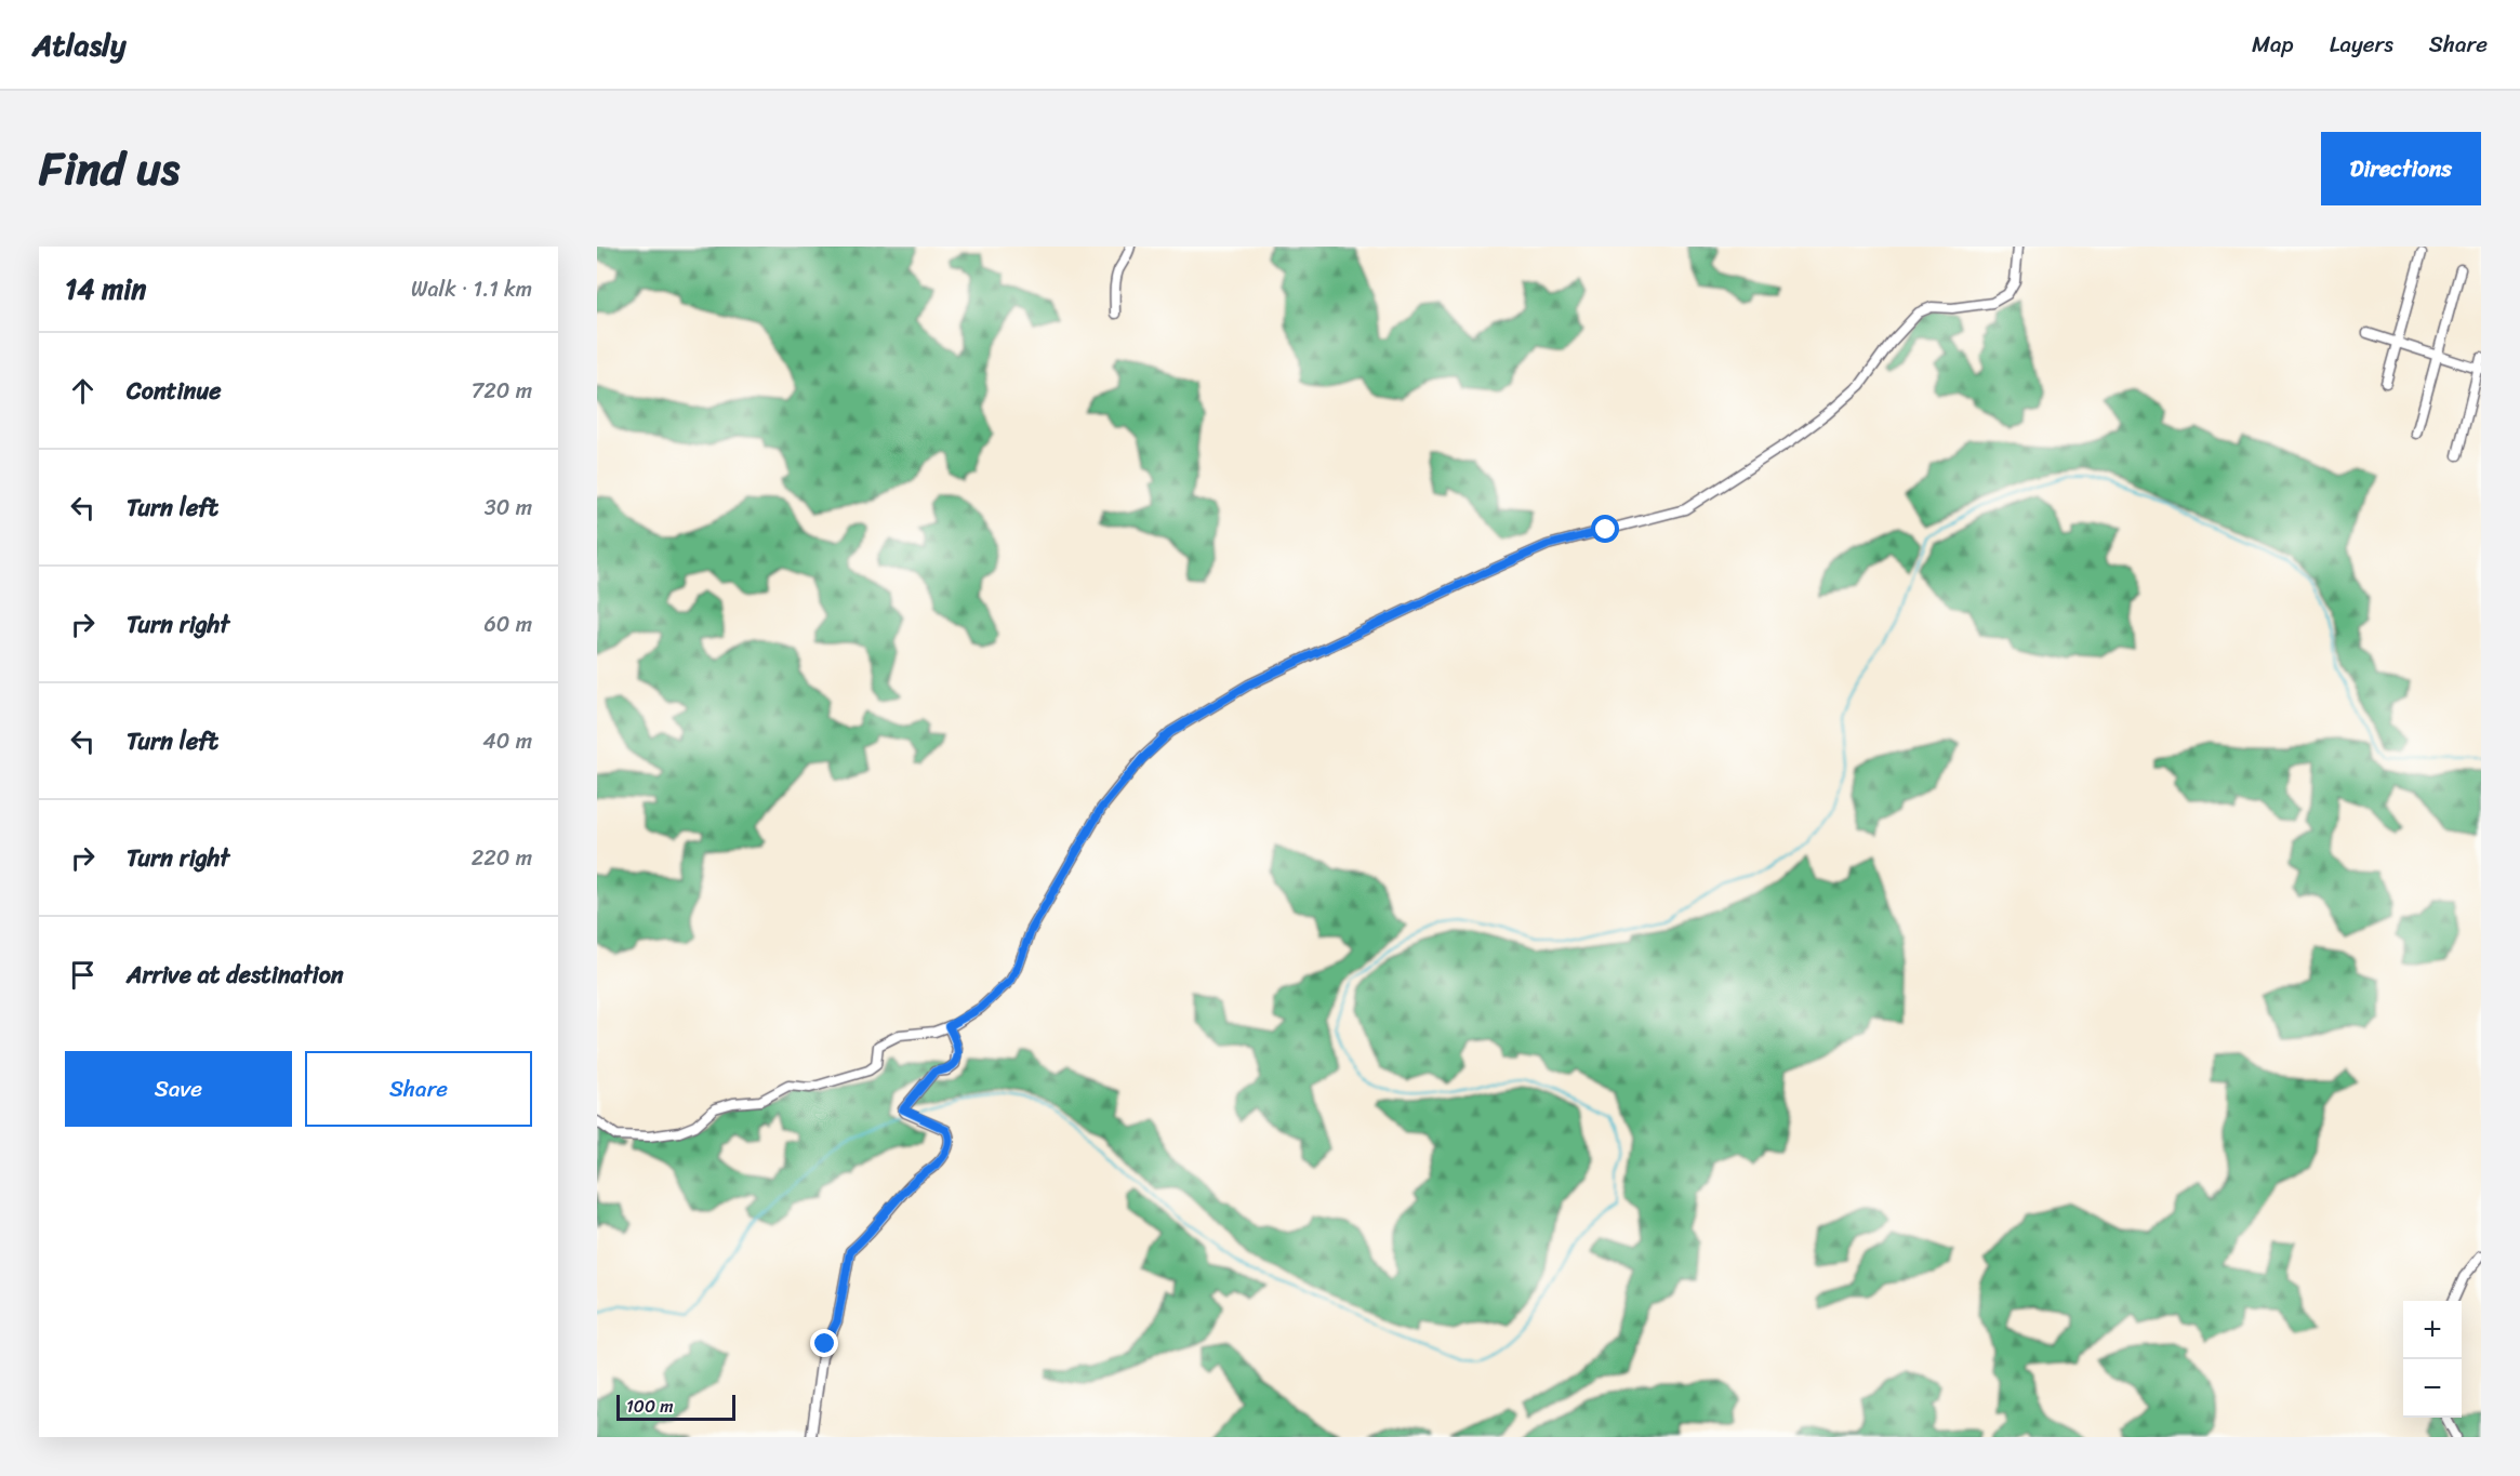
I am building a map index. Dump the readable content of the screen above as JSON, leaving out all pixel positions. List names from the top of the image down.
{
  "scale_bar": "100 m",
  "page": {
    "header": "Atlasly",
    "nav": ["Map", "Layers", "Share"],
    "title": "Find us",
    "buttons": [
      "Directions",
      ["Save", "Share"]
    ],
    "heading": ["14 min", "Walk · 1.1 km"],
    "list": [
      ["Continue", "720 m"],
      ["Turn left", "30 m"],
      ["Turn right", "60 m"],
      ["Turn left", "40 m"],
      ["Turn right", "220 m"],
      "Arrive at destination"
    ],
    "map_buttons": ["+", "−"],
    "scale": "100 m"
  }
}
